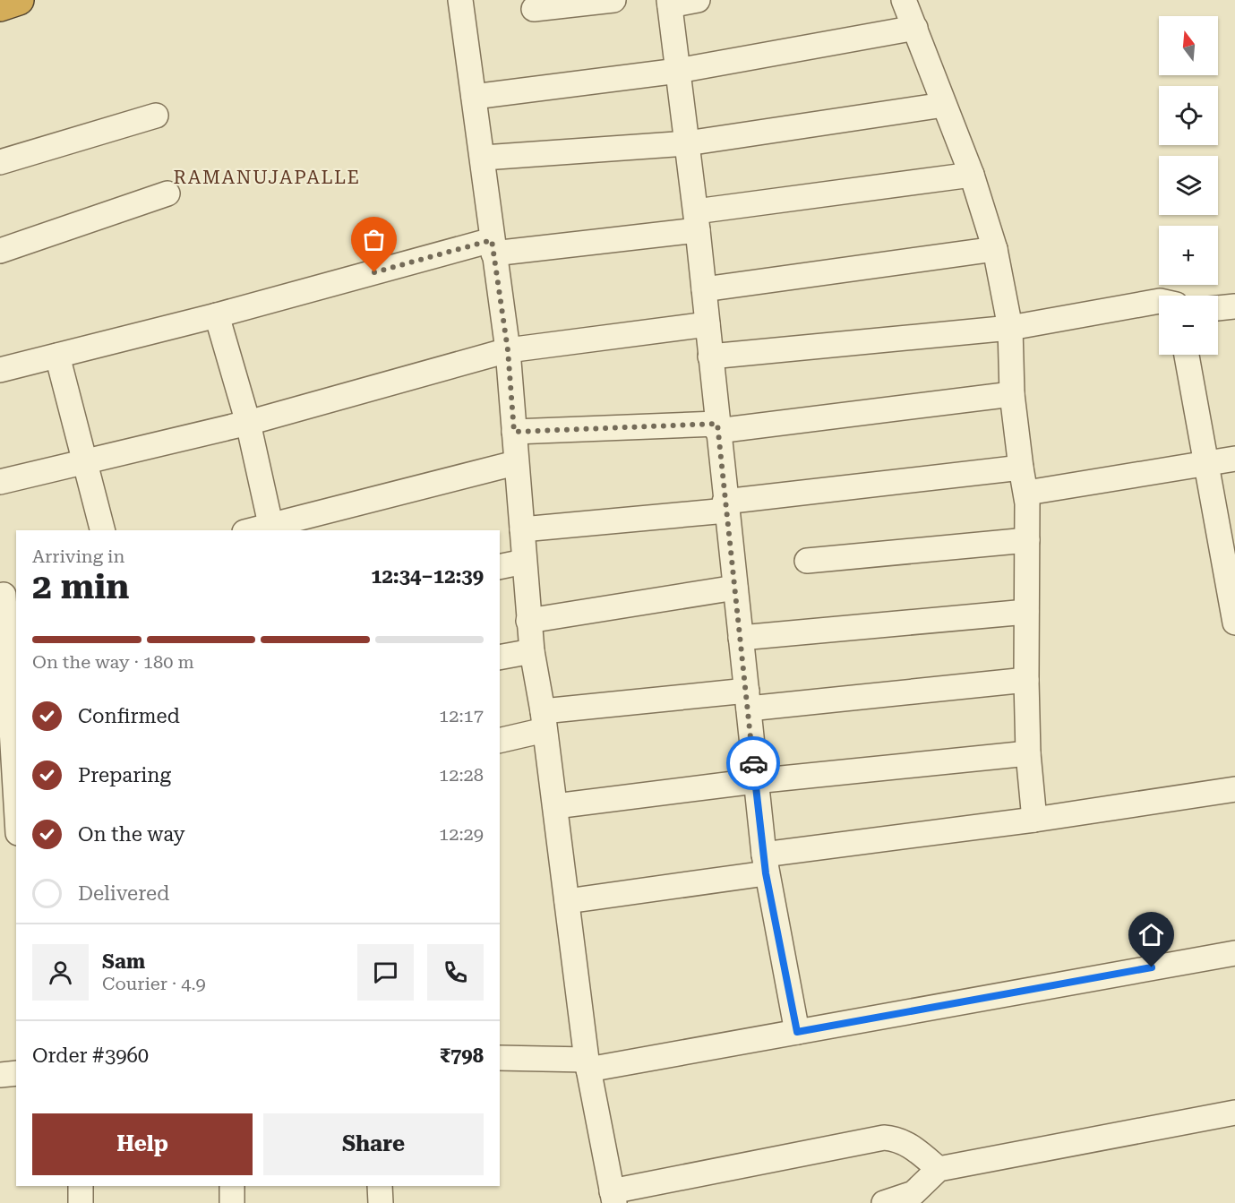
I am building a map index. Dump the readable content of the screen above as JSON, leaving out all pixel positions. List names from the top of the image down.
{
  "districts": ["RAMANUJAPALLE"],
  "north": "top",
  "page": {
    "map_buttons": ["+", "−"],
    "heading": ["2 min", "Arriving in", "12:34–12:39"],
    "panel": [
      "Sam",
      "Courier · 4.9",
      "Order #3960",
      "₹798"
    ],
    "bar": "On the way · 180 m",
    "list": [
      ["Confirmed", "12:17"],
      ["Preparing", "12:28"],
      ["On the way", "12:29"],
      "Delivered"
    ],
    "buttons": ["Help", "Share"]
  }
}
